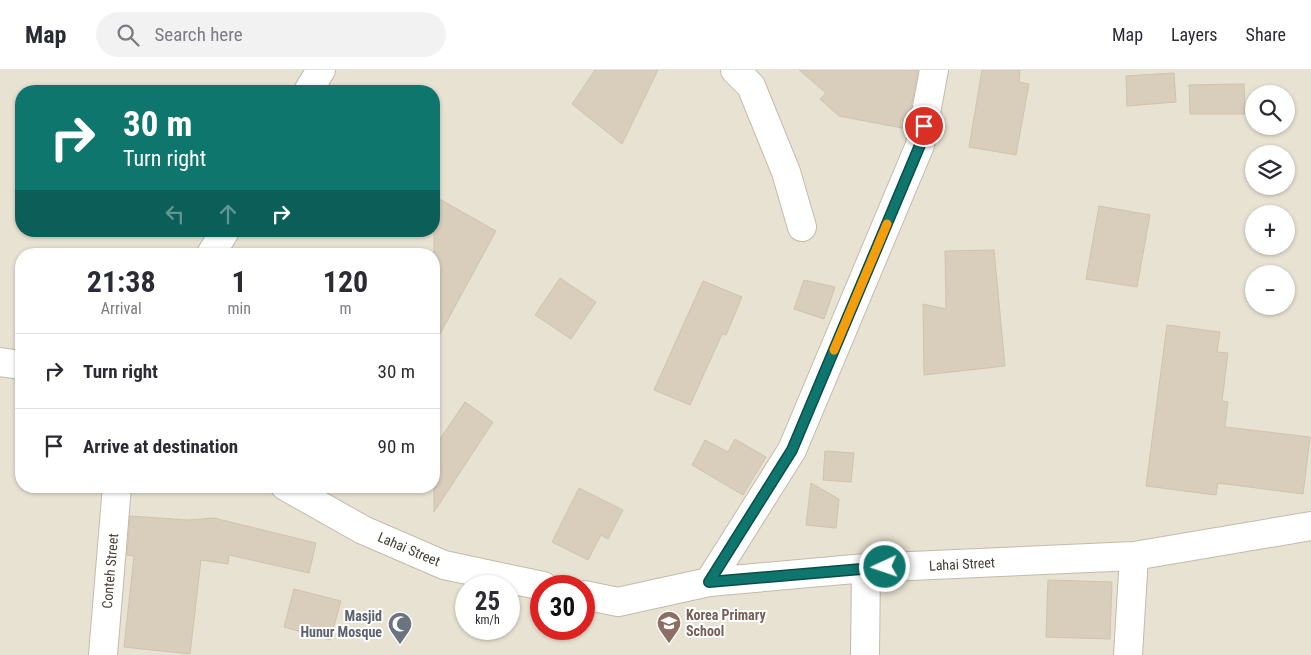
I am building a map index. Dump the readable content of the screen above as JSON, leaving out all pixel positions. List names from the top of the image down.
{
  "streets": {
    "street": ["Lahai Street", "Conteh Street"]
  },
  "places": {
    "school or university": ["Korea Primary School"],
    "mosque": ["Masjid Hunur Mosque"]
  },
  "page": {
    "header": "Map",
    "search": "Search here",
    "nav": ["Map", "Layers", "Share"],
    "map_buttons": ["+", "−"],
    "turn": ["30 m", "Turn right"],
    "eta": [
      "21:38",
      "Arrival",
      "1",
      "min",
      "120",
      "m"
    ],
    "list": [
      {
        "name": "Turn right",
        "value": "30 m"
      },
      {
        "name": "Arrive at destination",
        "value": "90 m"
      }
    ],
    "speed": "25 km/h",
    "limit": "30"
  }
}
